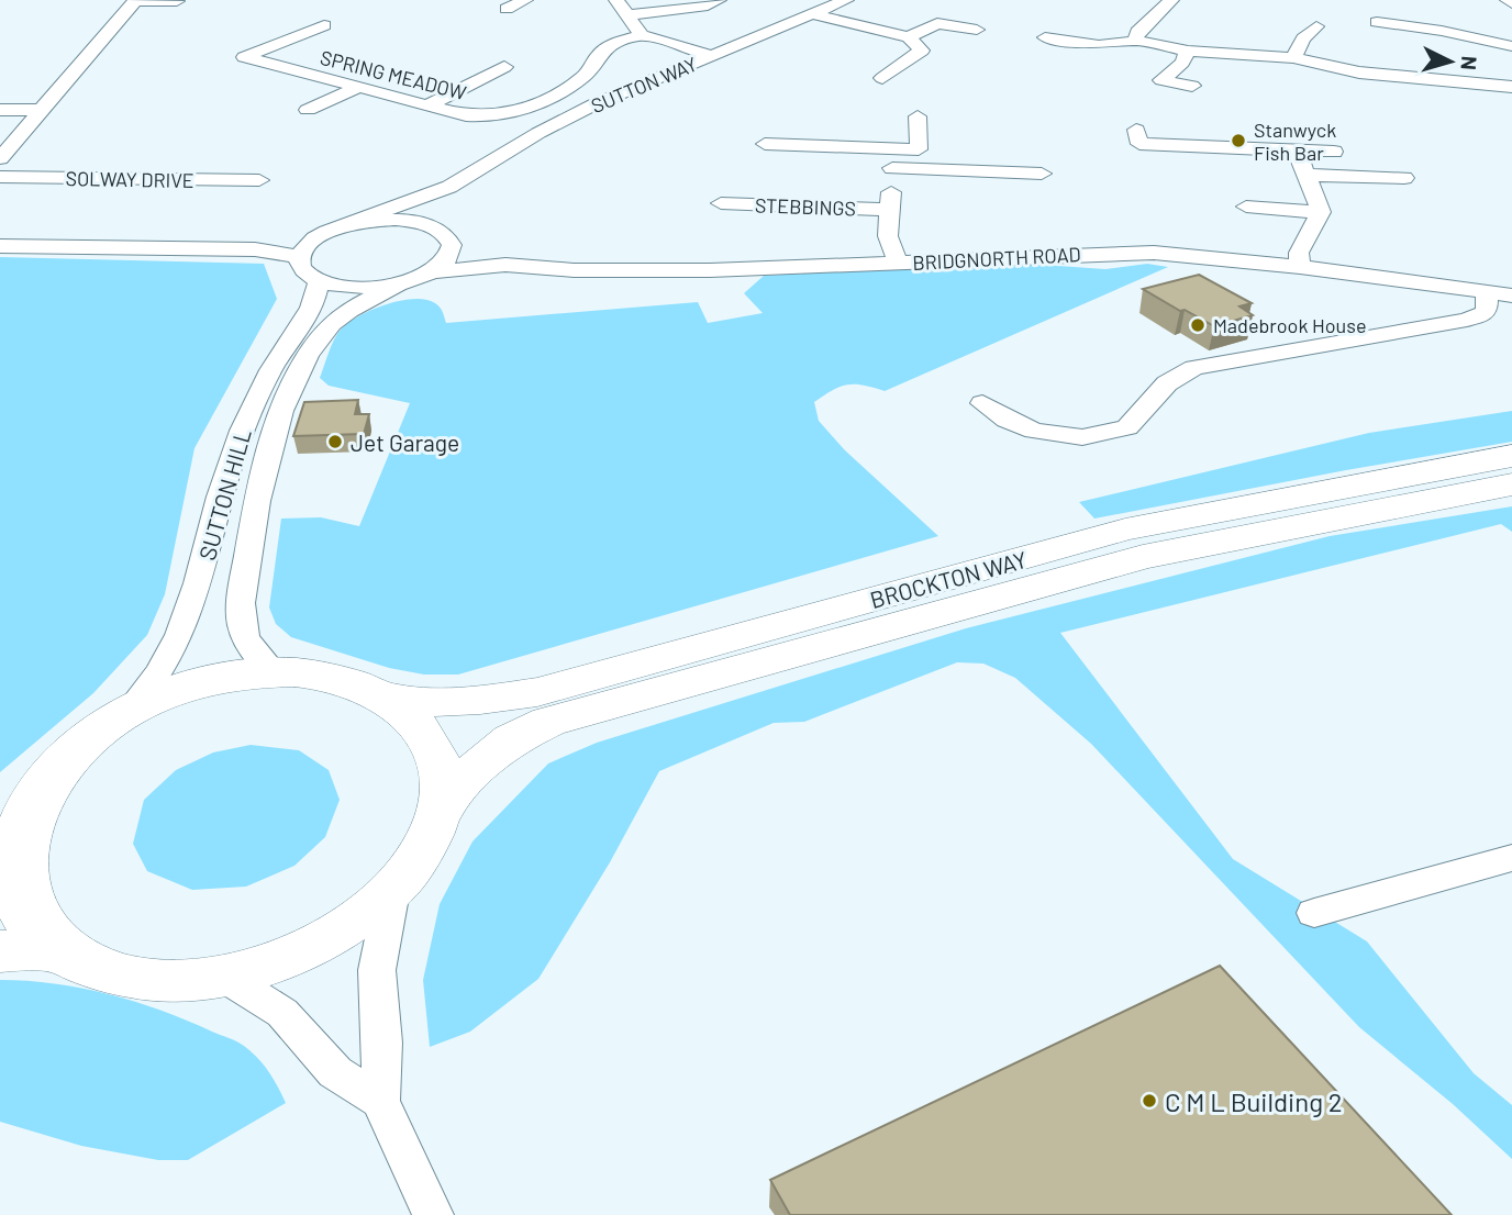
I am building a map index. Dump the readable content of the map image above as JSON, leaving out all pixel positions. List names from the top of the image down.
{
  "streets": {
    "highway": ["BROCKTON WAY"],
    "street": [
      "SPRING MEADOW",
      "SUTTON WAY",
      "SOLWAY DRIVE",
      "STEBBINGS",
      "BRIDGNORTH ROAD",
      "SUTTON HILL"
    ]
  },
  "crossings": [
    ["STEBBINGS", "BRIDGNORTH ROAD"],
    ["BRIDGNORTH ROAD", "SUTTON HILL"]
  ],
  "places": [
    "Stanwyck Fish Bar",
    "Madebrook House",
    "Jet Garage",
    "C M L Building 2"
  ],
  "north": "right"
}
